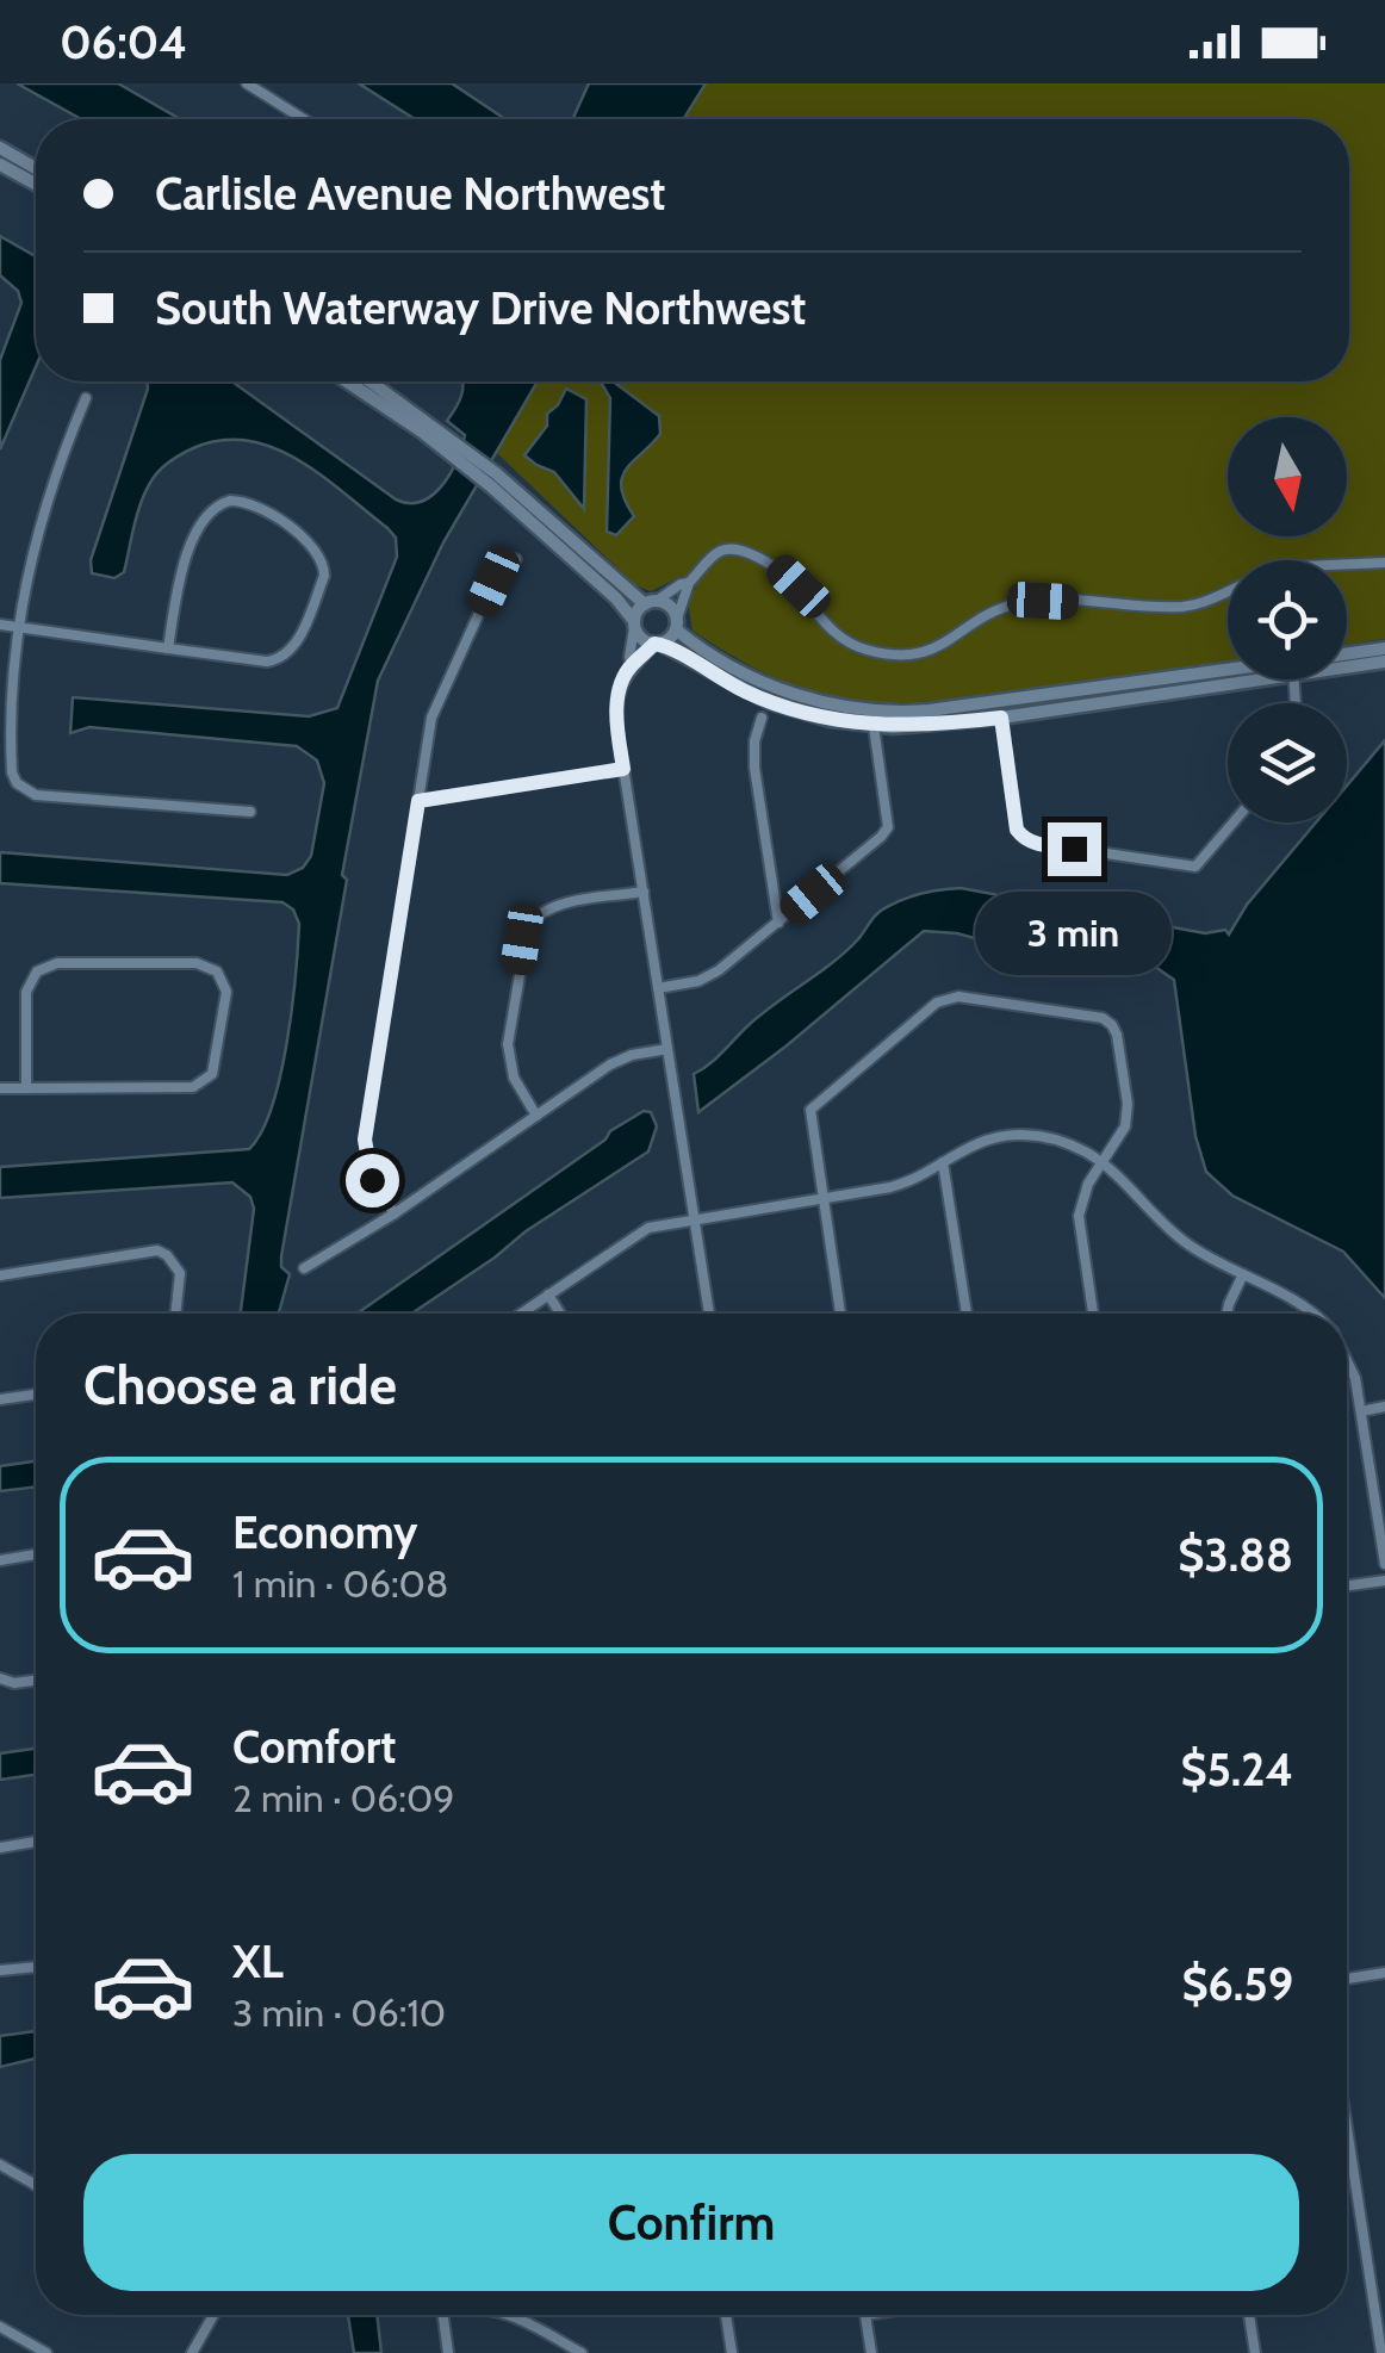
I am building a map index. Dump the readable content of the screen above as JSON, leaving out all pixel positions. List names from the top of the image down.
{
  "north": "bottom",
  "page": {
    "status": "06:04",
    "banner": ["Carlisle Avenue Northwest", "South Waterway Drive Northwest"],
    "bubble": "3 min",
    "heading": "Choose a ride",
    "list": [
      {
        "name": "Economy",
        "note": "1 min · 06:08",
        "value": "$3.88"
      },
      {
        "name": "Comfort",
        "note": "2 min · 06:09",
        "value": "$5.24"
      },
      {
        "name": "XL",
        "note": "3 min · 06:10",
        "value": "$6.59"
      }
    ],
    "buttons": "Confirm"
  }
}
